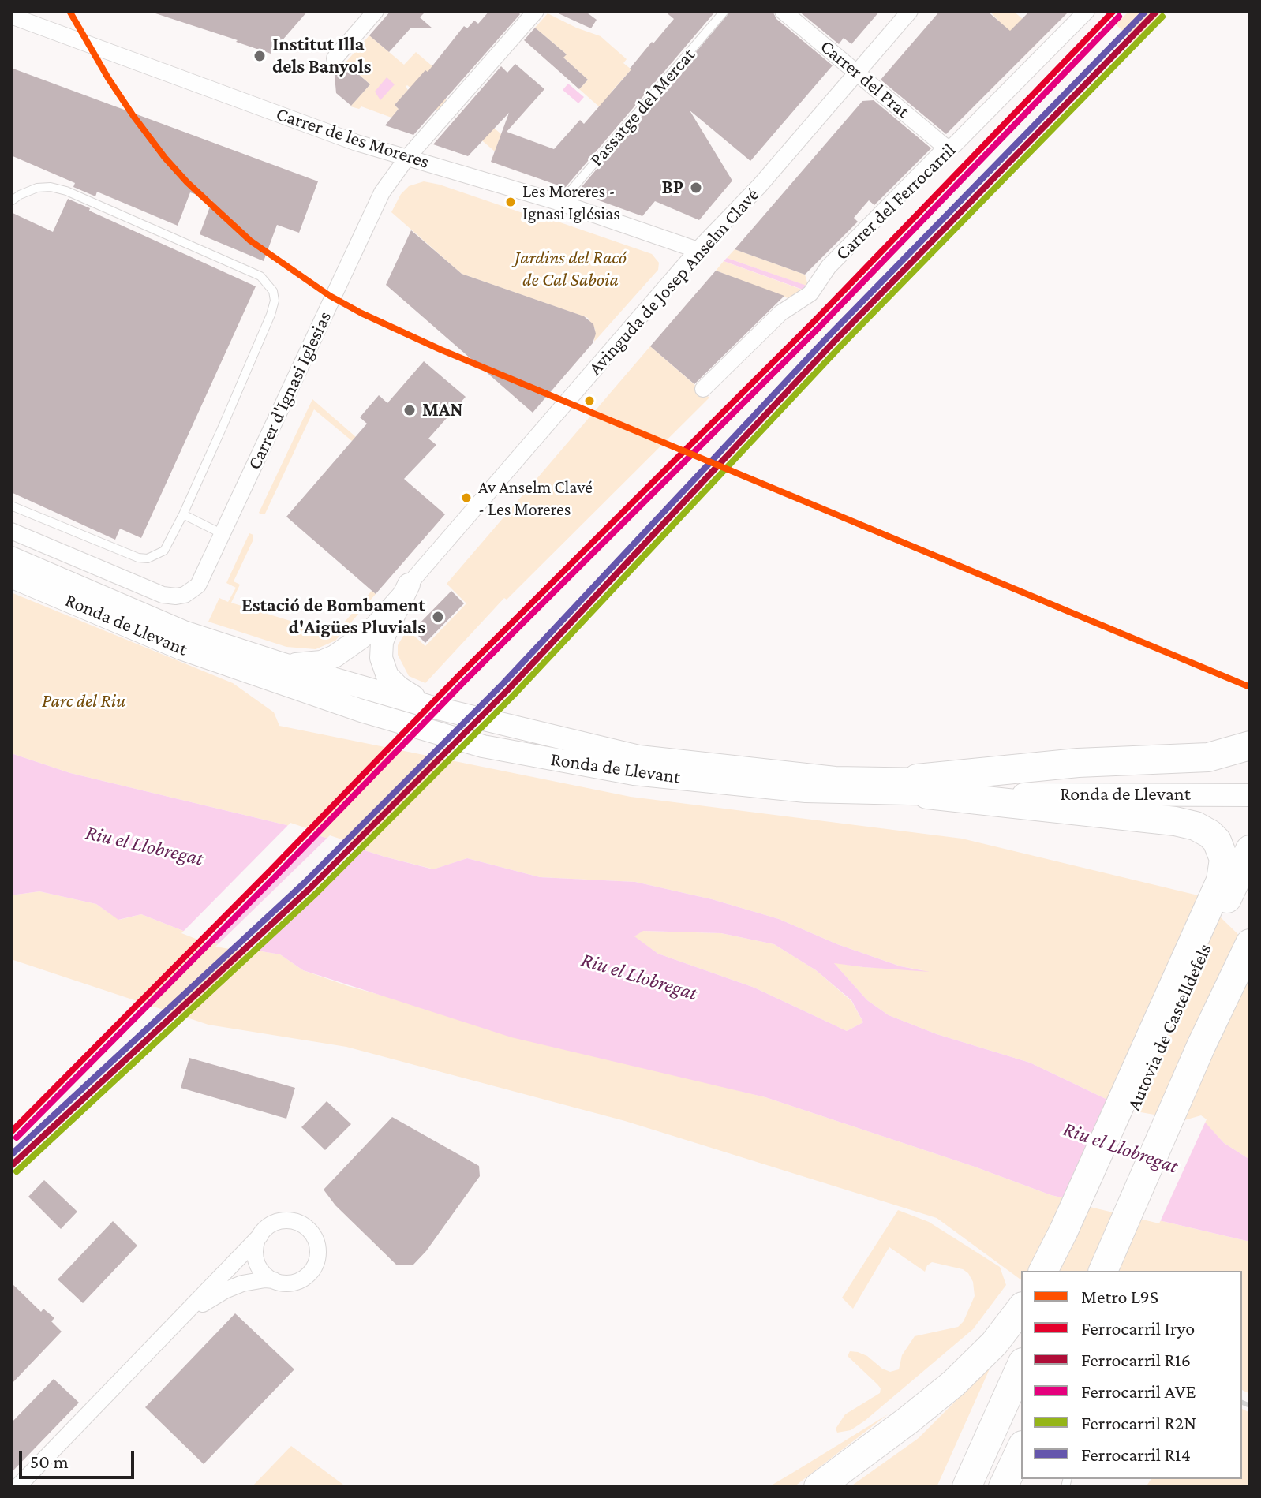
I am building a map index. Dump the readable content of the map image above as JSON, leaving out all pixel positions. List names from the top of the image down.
{
  "streets": {
    "highway": ["Autovia de Castelldefels"],
    "main road": ["Ronda de Llevant"],
    "street": [
      "Carrer del Prat",
      "Carrer de les Moreres",
      "Carrer del Ferrocarril",
      "Avinguda de Josep Anselm Clavé",
      "Carrer d'Ignasi Iglesias"
    ],
    "lane": ["Passatge del Mercat"]
  },
  "crossings": [
    ["Carrer del Prat", "Carrer del Ferrocarril"],
    ["Carrer del Prat", "Avinguda de Josep Anselm Clavé"],
    ["Passatge del Mercat", "Carrer de les Moreres"],
    ["Carrer de les Moreres", "Avinguda de Josep Anselm Clavé"],
    ["Carrer de les Moreres", "Carrer d'Ignasi Iglesias"]
  ],
  "water": ["Riu el Llobregat"],
  "parks": ["Jardins del Racó de Cal Saboia", "Parc del Riu"],
  "places": [
    "Institut Illa dels Banyols",
    "BP",
    "Les Moreres - Ignasi Iglésias",
    "MAN",
    "Av Anselm Clavé - Les Moreres",
    "Estació de Bombament d'Aigües Pluvials"
  ],
  "lines": [
    "metro line L9S",
    "rail line Iryo",
    "rail line R16",
    "rail line R14",
    "rail line AVE",
    "rail line R2N"
  ],
  "legend": [
    "Metro L9S",
    "Ferrocarril Iryo",
    "Ferrocarril R16",
    "Ferrocarril AVE",
    "Ferrocarril R2N",
    "Ferrocarril R14"
  ],
  "scale_bar": "50 m"
}
